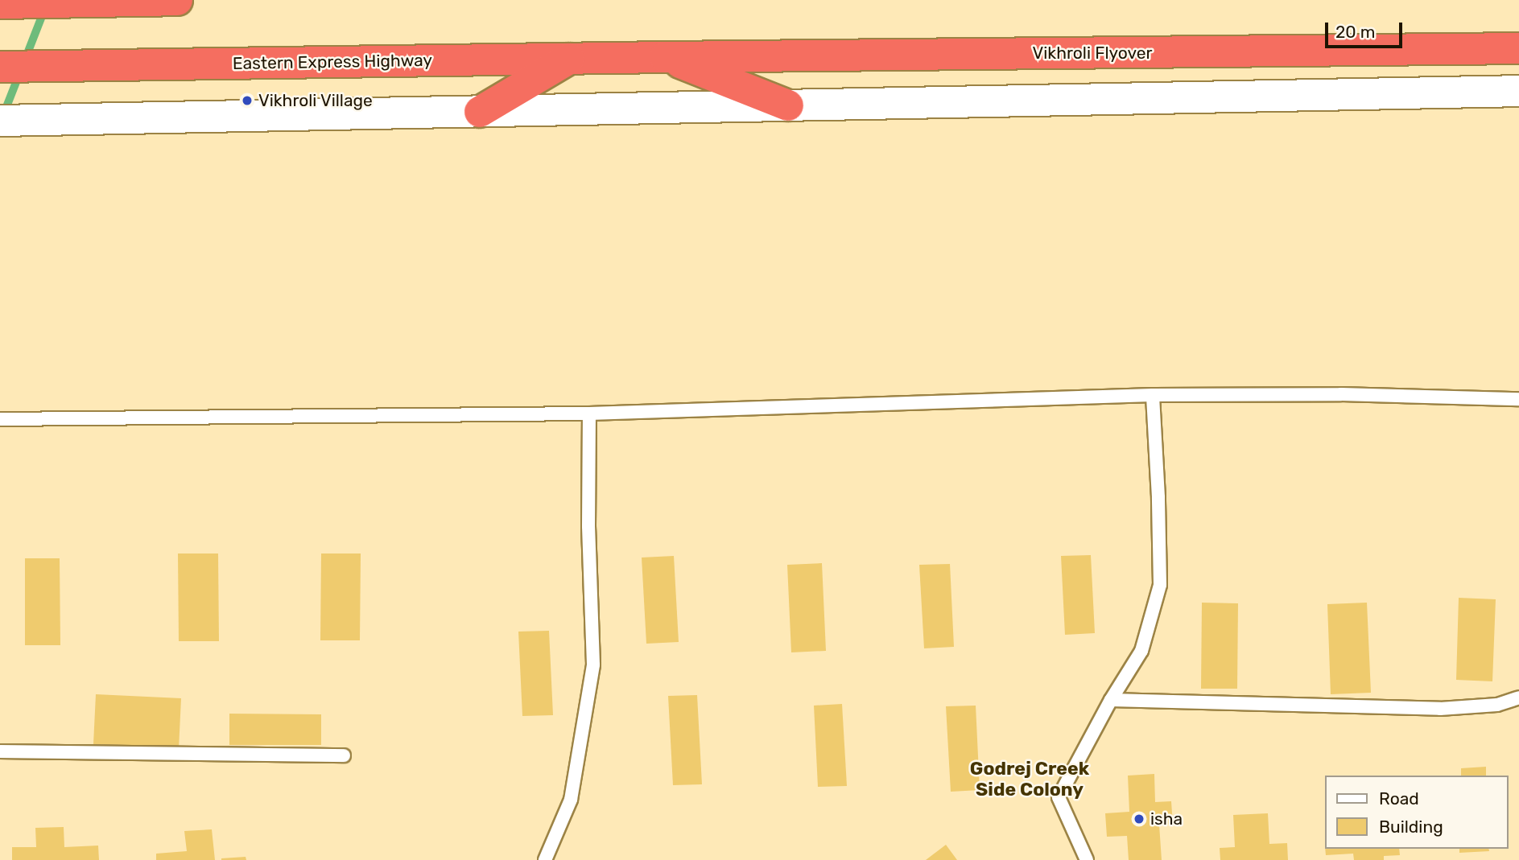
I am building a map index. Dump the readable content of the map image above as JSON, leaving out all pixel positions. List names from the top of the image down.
{
  "streets": {
    "highway": ["Vikhroli Flyover", "Eastern Express Highway"]
  },
  "crossings": [
    ["Vikhroli Flyover", "Eastern Express Highway"]
  ],
  "districts": ["Godrej Creek Side Colony"],
  "places": ["Vikhroli Village", "isha"],
  "legend": ["Road", "Building"],
  "scale_bar": "20 m"
}
